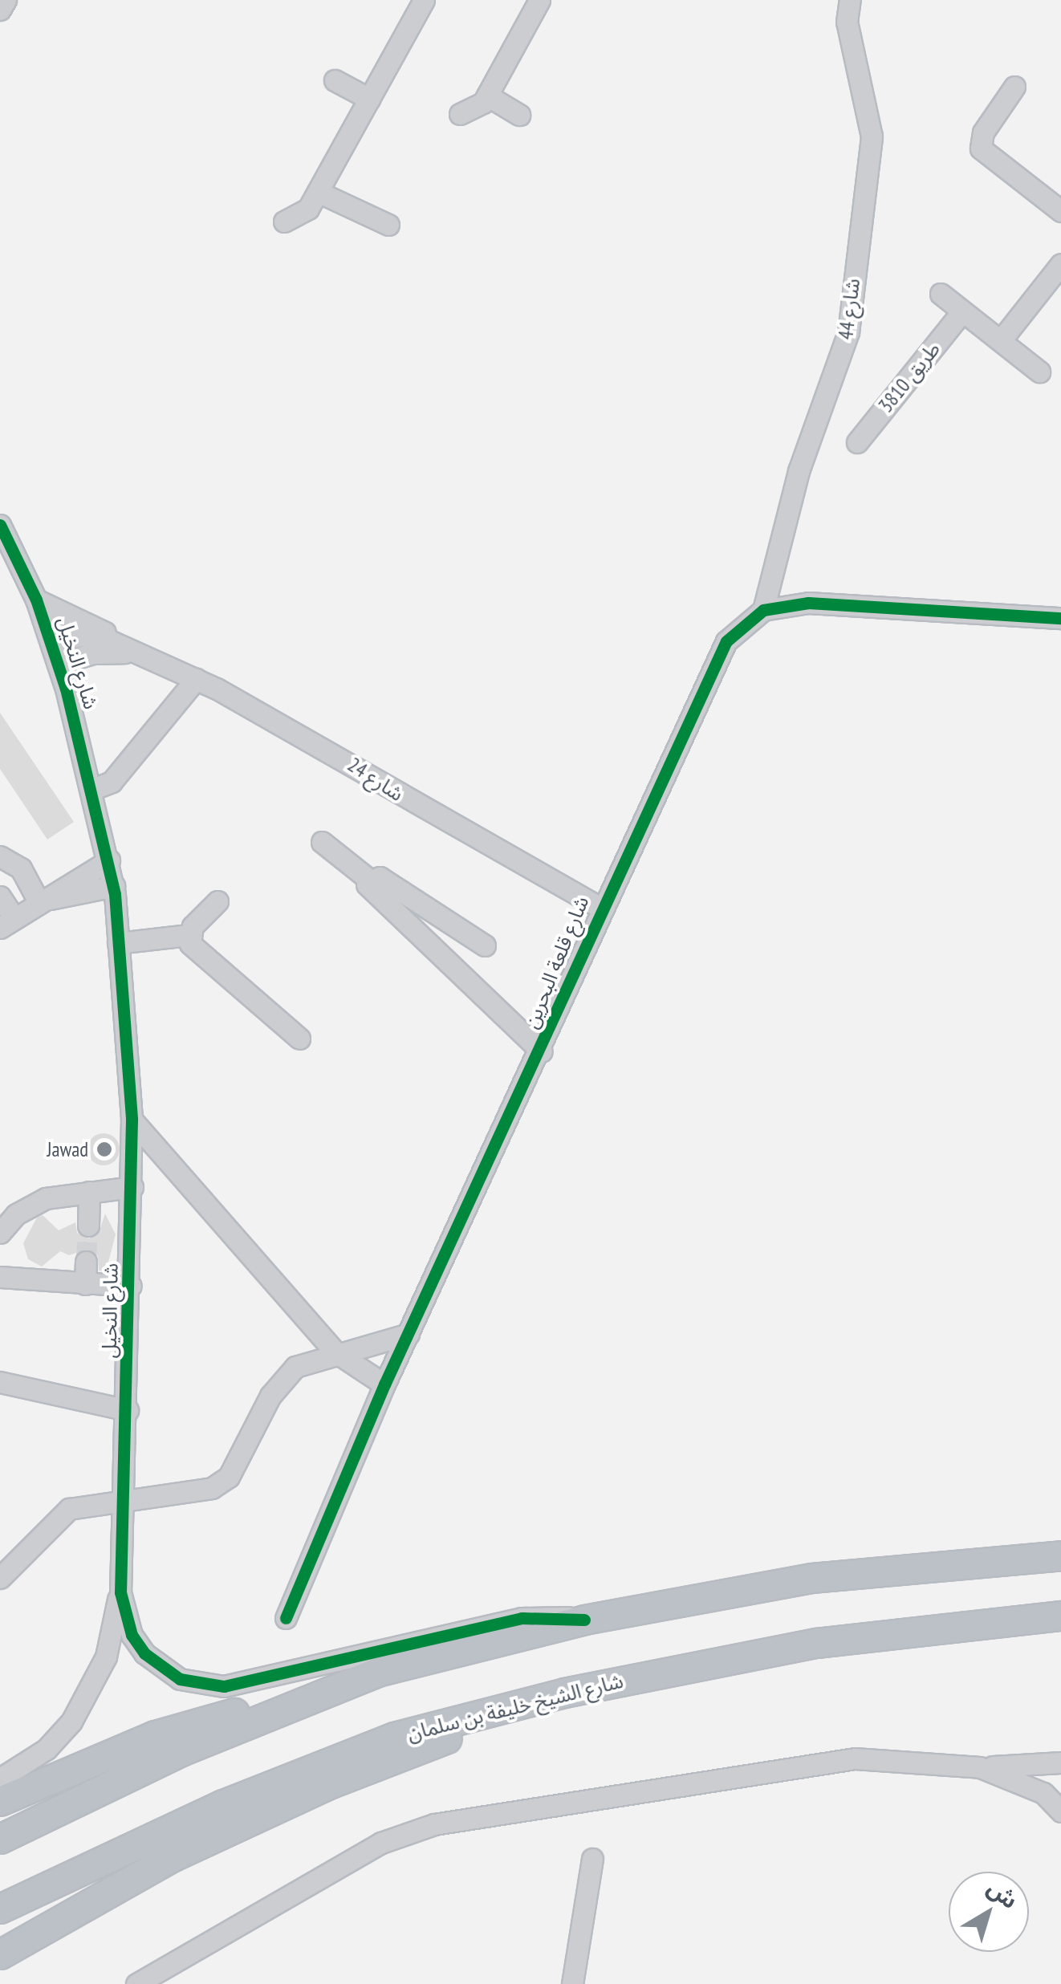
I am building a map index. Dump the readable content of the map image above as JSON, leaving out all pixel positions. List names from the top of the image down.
{
  "streets": {
    "highway": ["شارع الشيخ خليفة بن سلمان"],
    "street": [
      "شارع 44",
      "طريق 3810",
      "شارع النخيل",
      "شارع 24",
      "شارع قلعة البحرين"
    ]
  },
  "crossings": [
    ["شارع 44", "شارع قلعة البحرين"],
    ["شارع النخيل", "شارع 24"],
    ["شارع 24", "شارع قلعة البحرين"]
  ],
  "places": ["Jawad"],
  "north": "top right"
}
